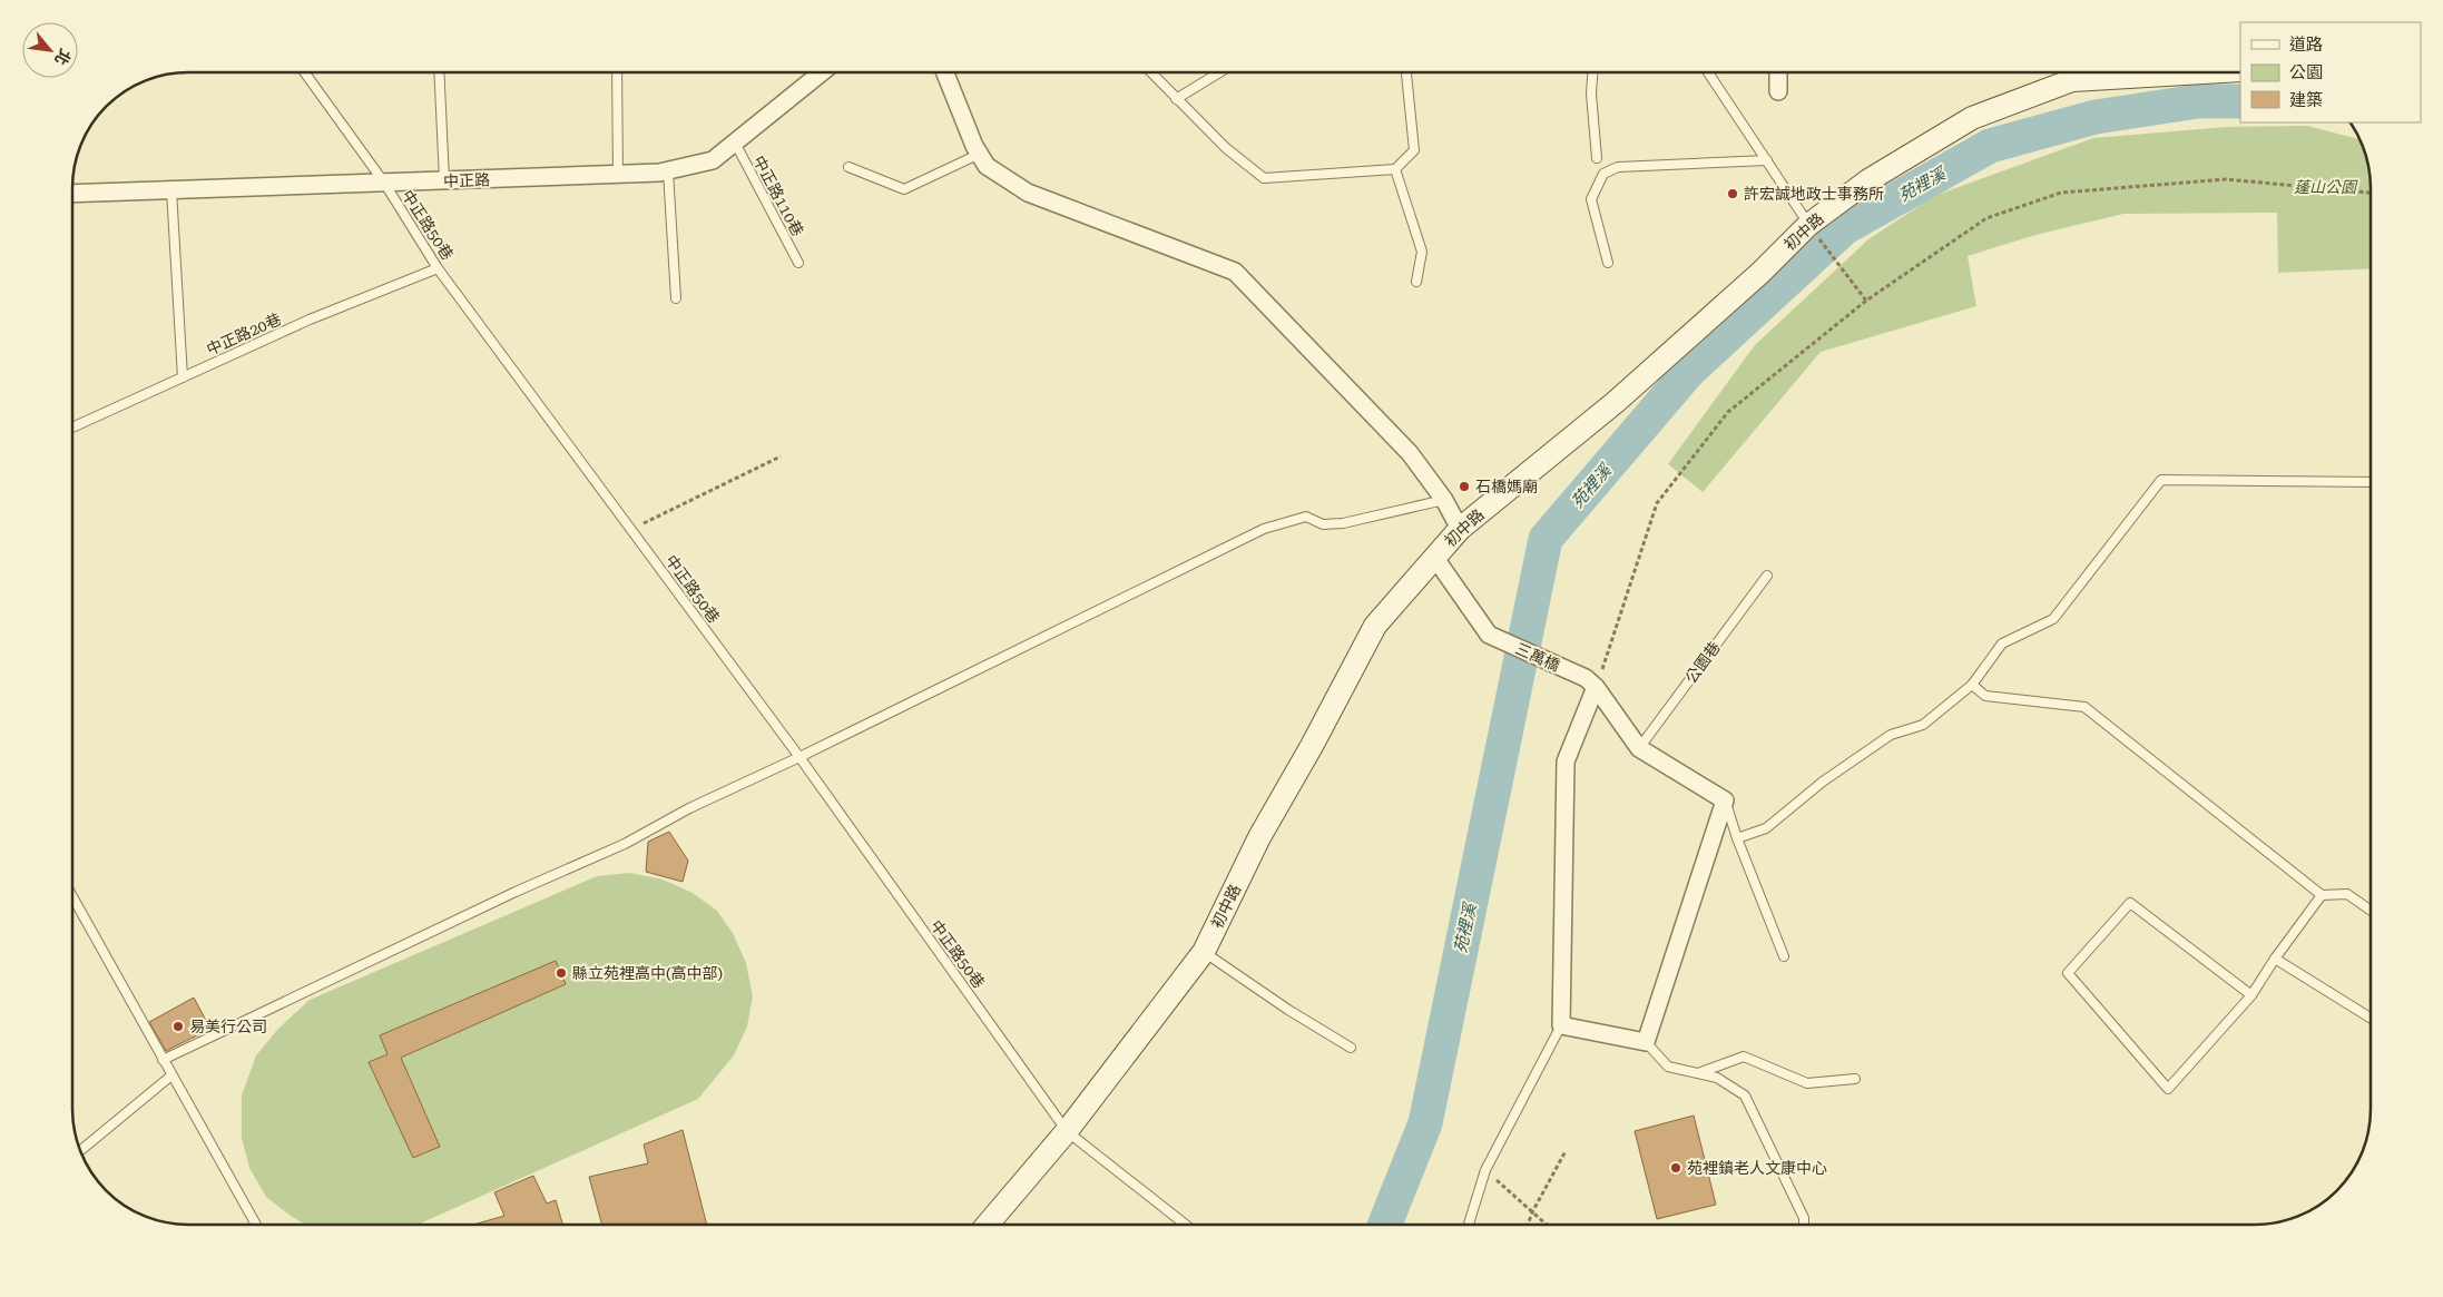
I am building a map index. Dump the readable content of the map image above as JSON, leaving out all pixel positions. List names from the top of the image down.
{
  "streets": {
    "street": ["中正路", "初中路", "三萬橋"],
    "lane": [
      "中正路110巷",
      "中正路50巷",
      "中正路20巷",
      "公園巷"
    ]
  },
  "crossings": [
    ["中正路", "中正路110巷"],
    ["中正路", "中正路50巷"],
    ["中正路50巷", "初中路"],
    ["中正路50巷", "中正路20巷"],
    ["初中路", "三萬橋"]
  ],
  "water": ["苑裡溪"],
  "parks": ["蓬山公園"],
  "places": [
    "許宏誠地政士事務所",
    "石橋媽廟",
    "縣立苑裡高中(高中部)",
    "易美行公司",
    "苑裡鎮老人文康中心"
  ],
  "legend": ["道路", "公園", "建築"],
  "north": "bottom right"
}
